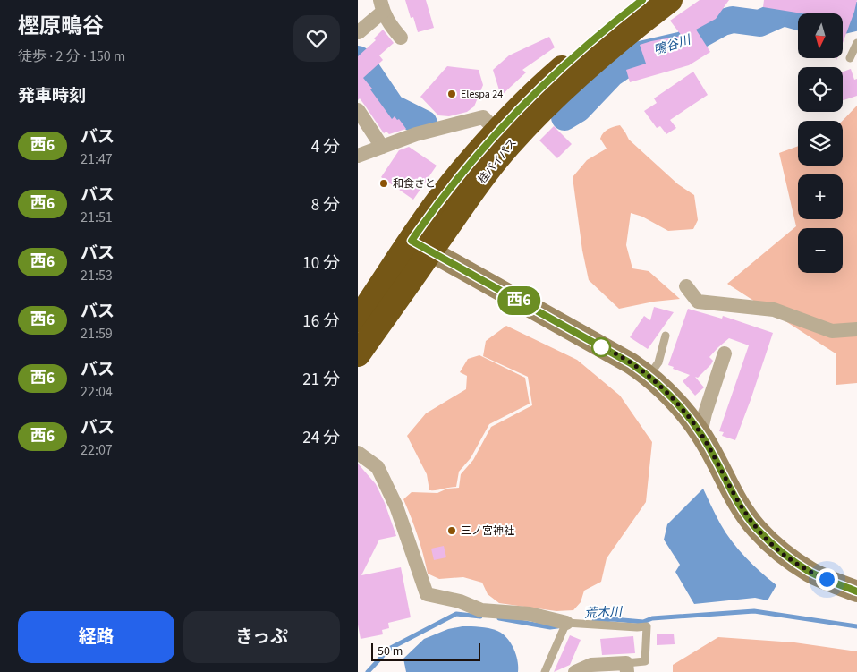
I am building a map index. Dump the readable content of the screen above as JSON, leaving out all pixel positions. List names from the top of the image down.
{
  "streets": {
    "highway": ["桂バイパス"]
  },
  "water": ["鴨谷川", "荒木川"],
  "places": ["Elespa 24", "和食さと", "三ノ宮神社"],
  "lines": ["bus line 西6"],
  "scale_bar": "50 m",
  "north": "bottom",
  "page": {
    "heading": [
      ["樫原鴫谷", "徒歩 · 2 分 · 150 m"],
      "発車時刻"
    ],
    "on_map": "西6",
    "map_buttons": ["+", "−"],
    "list": [
      {
        "mark": "西6",
        "name": "バス",
        "note": "21:47",
        "value": "4 分"
      },
      {
        "mark": "西6",
        "name": "バス",
        "note": "21:51",
        "value": "8 分"
      },
      {
        "mark": "西6",
        "name": "バス",
        "note": "21:53",
        "value": "10 分"
      },
      {
        "mark": "西6",
        "name": "バス",
        "note": "21:59",
        "value": "16 分"
      },
      {
        "mark": "西6",
        "name": "バス",
        "note": "22:04",
        "value": "21 分"
      },
      {
        "mark": "西6",
        "name": "バス",
        "note": "22:07",
        "value": "24 分"
      }
    ],
    "buttons": ["経路", "きっぷ"],
    "scale": "50 m"
  }
}
